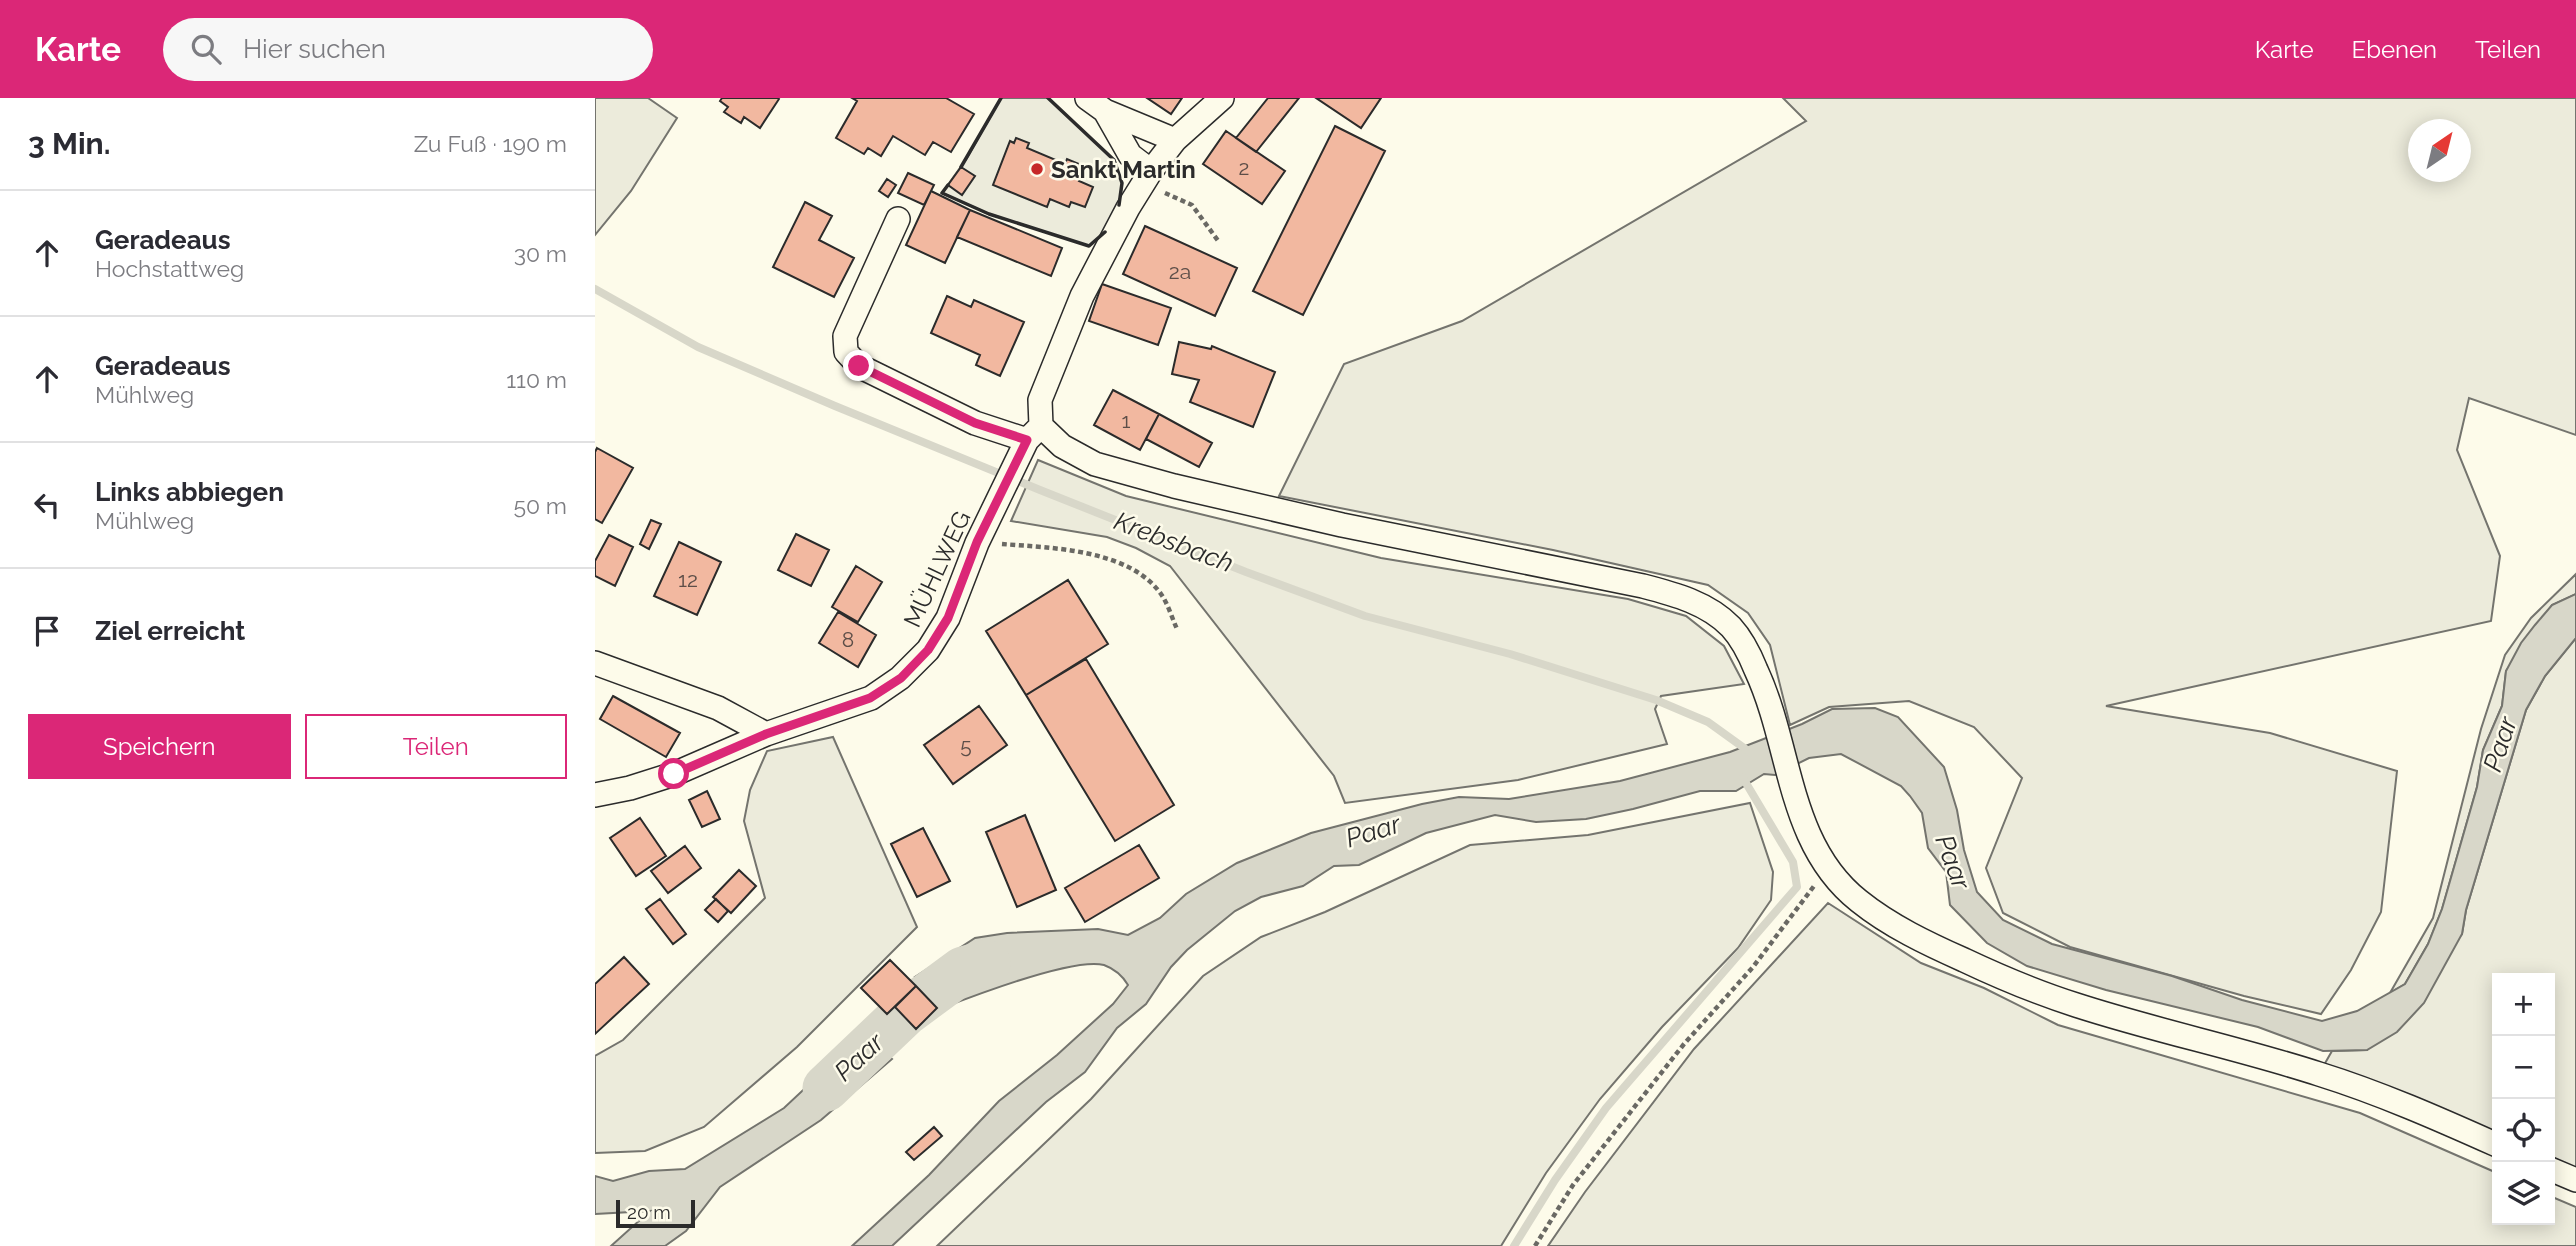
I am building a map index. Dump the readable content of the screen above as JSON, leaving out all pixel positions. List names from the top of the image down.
{
  "streets": {
    "street": ["MÜHLWEG"]
  },
  "water": ["Krebsbach", "Paar"],
  "places": ["Sankt Martin"],
  "house_numbers": [
    "2",
    "2a",
    "1",
    "12",
    "8",
    "5"
  ],
  "scale_bar": "20 m",
  "north": "top right",
  "page": {
    "header": "Karte",
    "search": "Hier suchen",
    "nav": ["Karte", "Ebenen", "Teilen"],
    "heading": ["3 Min.", "Zu Fuß · 190 m"],
    "list": [
      ["Geradeaus", "Hochstattweg", "30 m"],
      ["Geradeaus", "Mühlweg", "110 m"],
      ["Links abbiegen", "Mühlweg", "50 m"],
      "Ziel erreicht"
    ],
    "buttons": ["Speichern", "Teilen"],
    "map_buttons": ["+", "−"],
    "scale": "20 m"
  }
}
